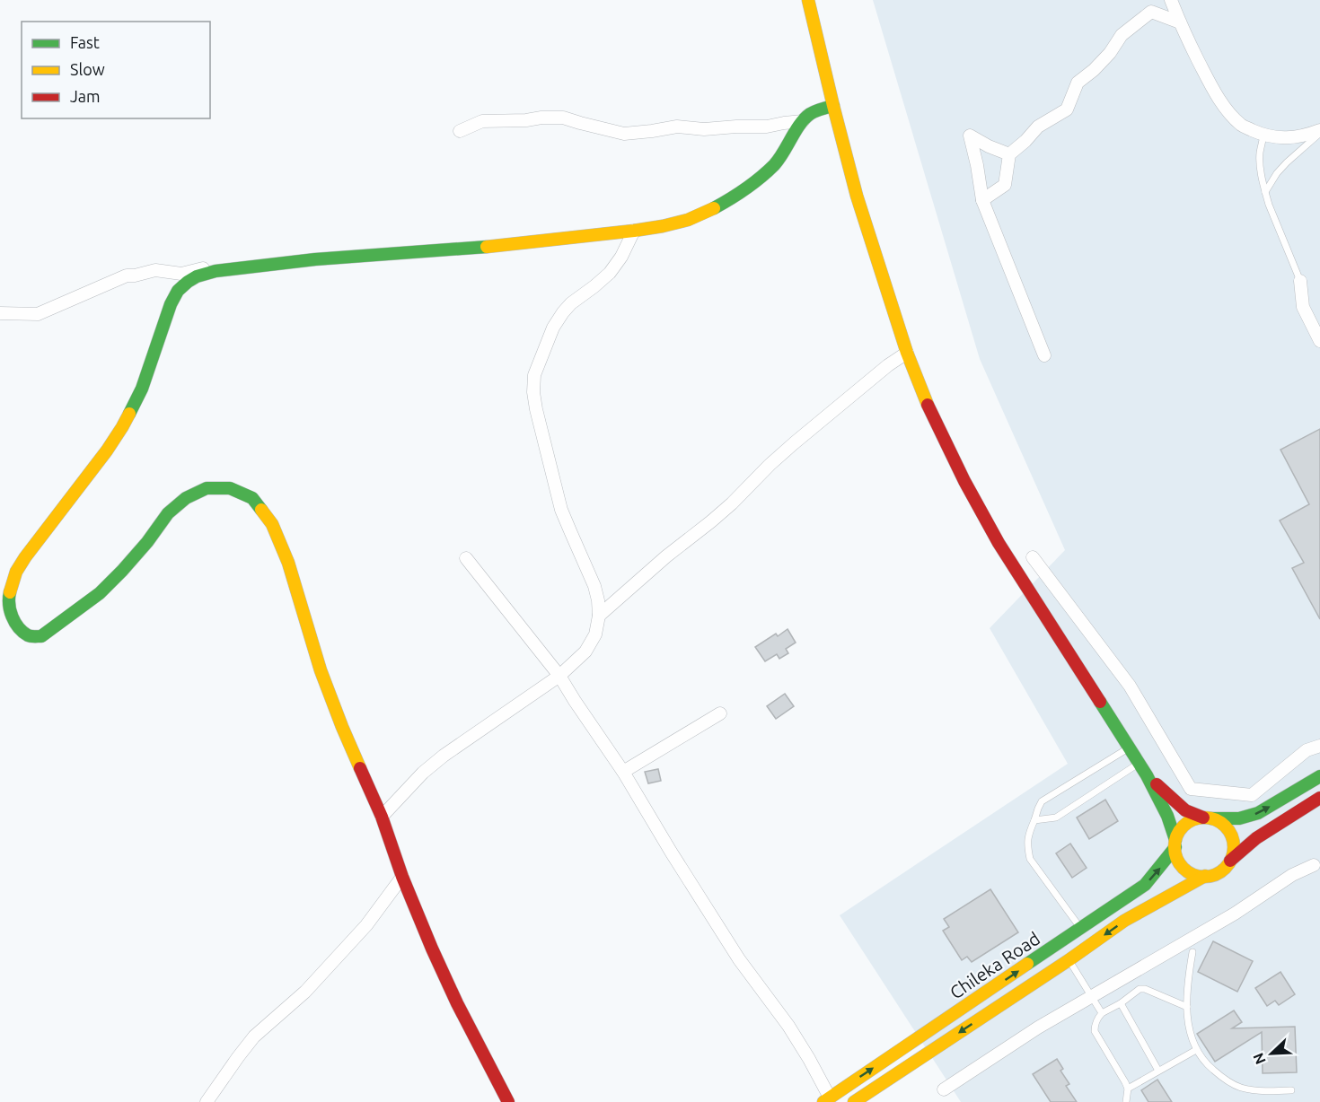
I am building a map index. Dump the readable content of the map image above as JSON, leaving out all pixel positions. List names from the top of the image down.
{
  "streets": {
    "main road": ["Chileka Road"]
  },
  "legend": ["Fast", "Slow", "Jam"],
  "north": "bottom left"
}
